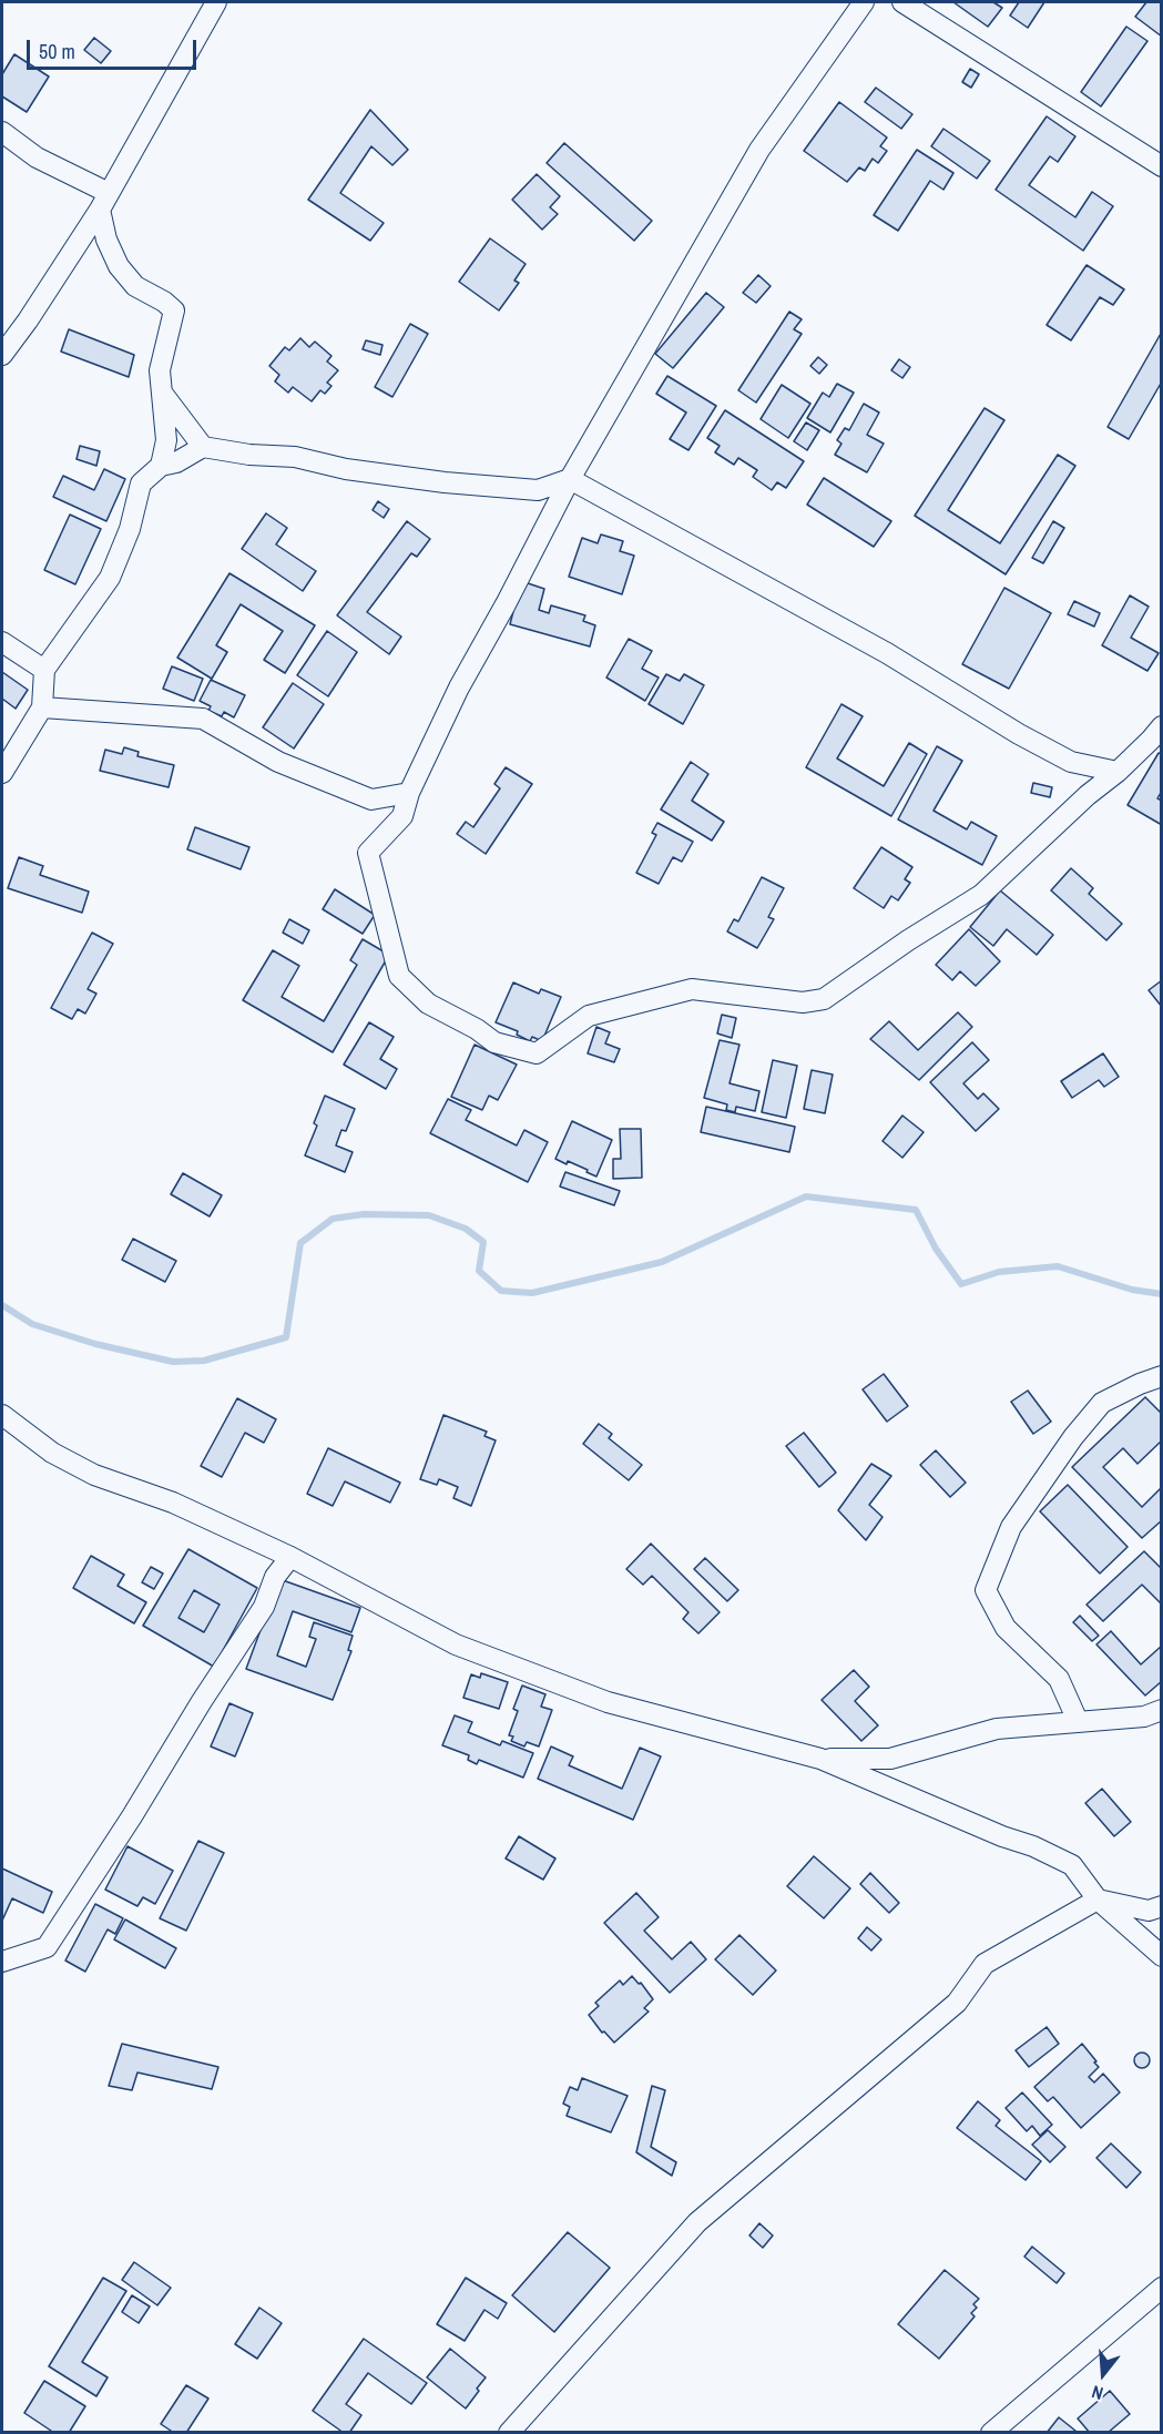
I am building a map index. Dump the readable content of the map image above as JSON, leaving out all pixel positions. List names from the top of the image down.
{
  "scale_bar": "50 m",
  "north": "bottom"
}
